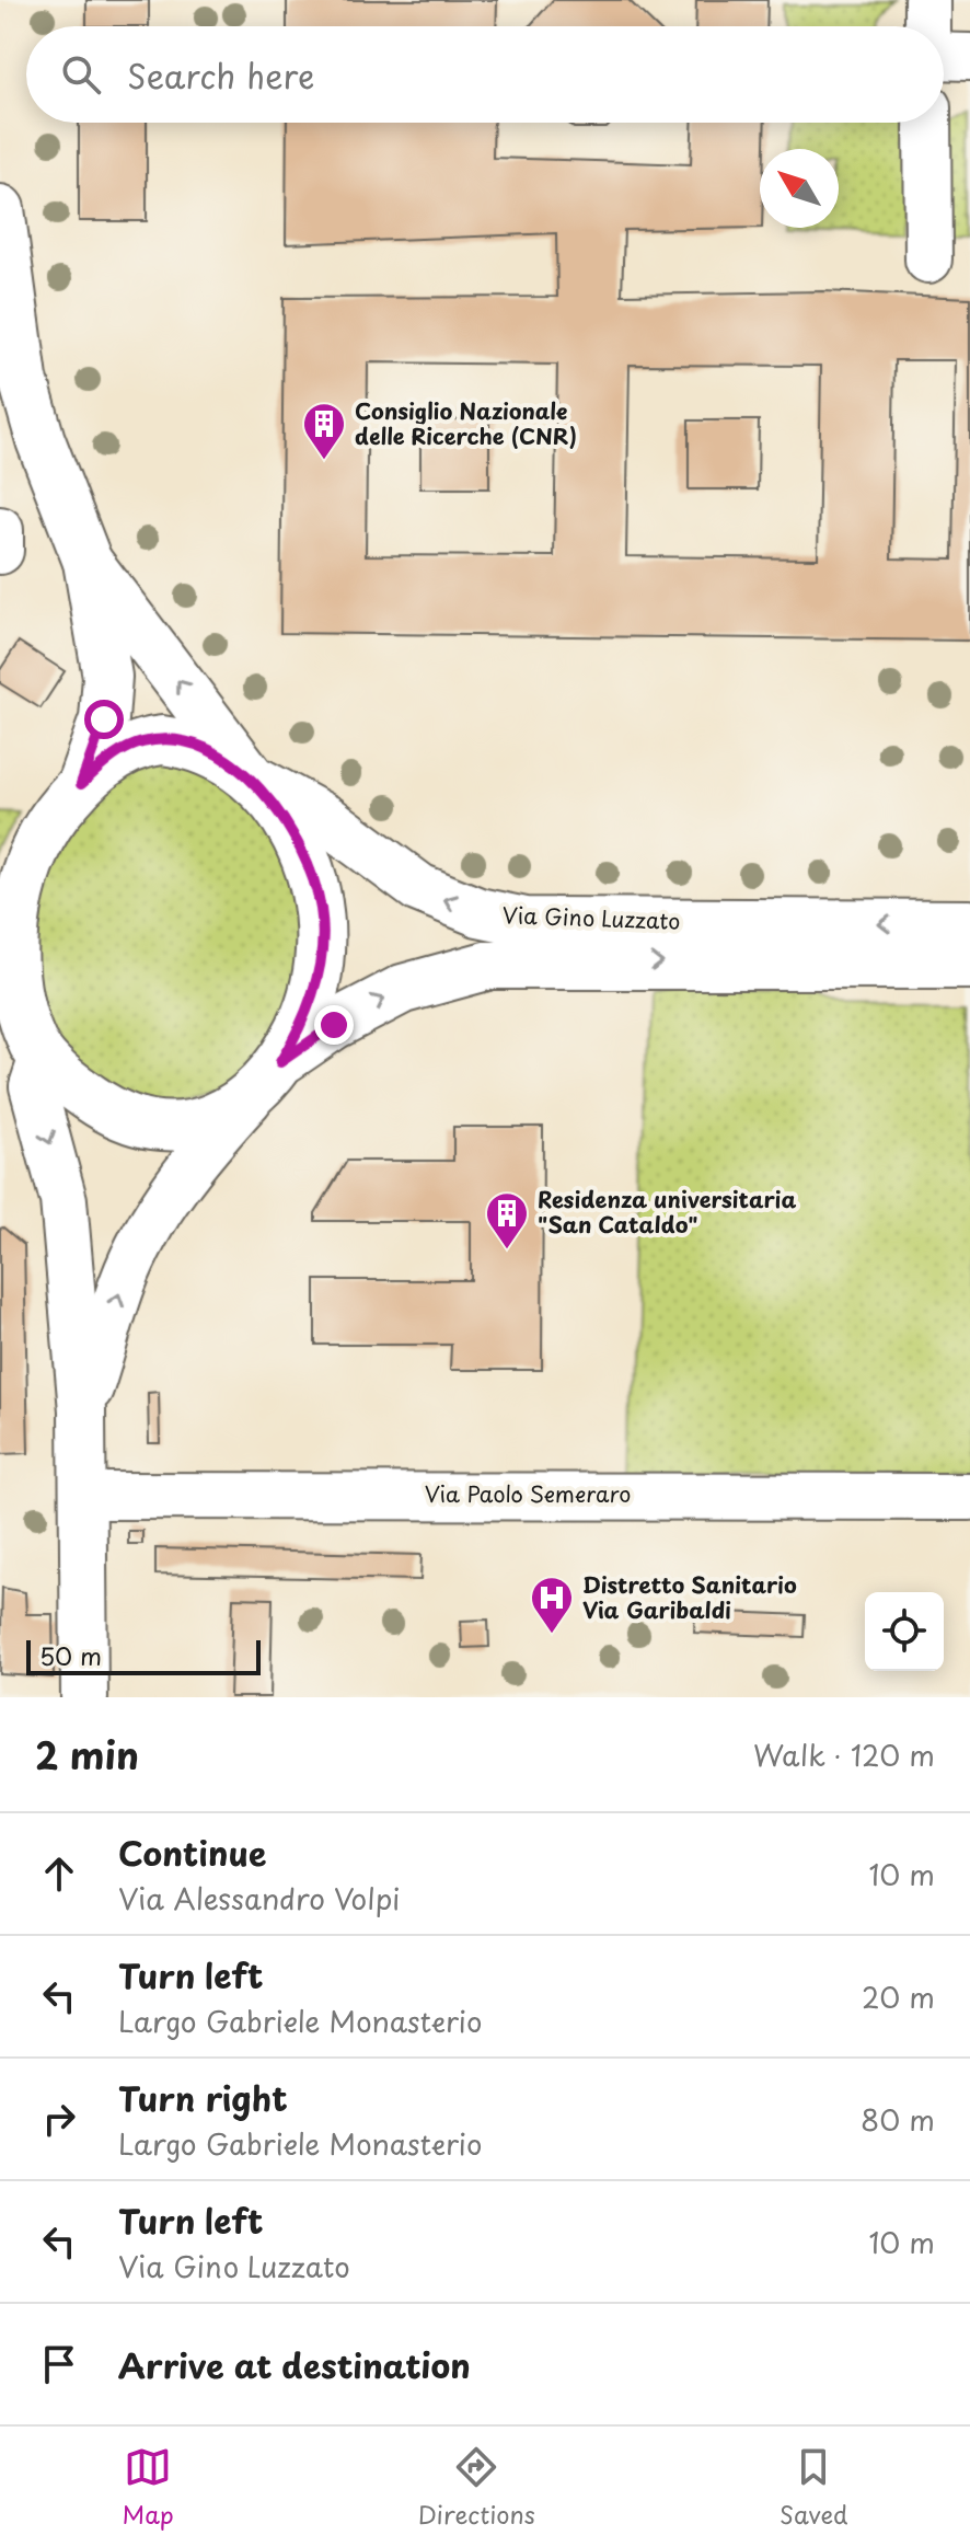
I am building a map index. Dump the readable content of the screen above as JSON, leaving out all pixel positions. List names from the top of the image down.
{
  "streets": {
    "main road": ["Via Gino Luzzato"],
    "street": ["Via Paolo Semeraro"]
  },
  "places": {
    "building": ["Consiglio Nazionale delle Ricerche (CNR)", "Residenza universitaria \"San Cataldo\""],
    "hospital": ["Distretto Sanitario Via Garibaldi"]
  },
  "scale_bar": "50 m",
  "north": "top left",
  "page": {
    "search": "Search here",
    "scale": "50 m",
    "heading": ["2 min", "Walk · 120 m"],
    "list": [
      ["Continue", "Via Alessandro Volpi", "10 m"],
      ["Turn left", "Largo Gabriele Monasterio", "20 m"],
      ["Turn right", "Largo Gabriele Monasterio", "80 m"],
      ["Turn left", "Via Gino Luzzato", "10 m"],
      "Arrive at destination"
    ],
    "nav": ["Map", "Directions", "Saved"]
  }
}
